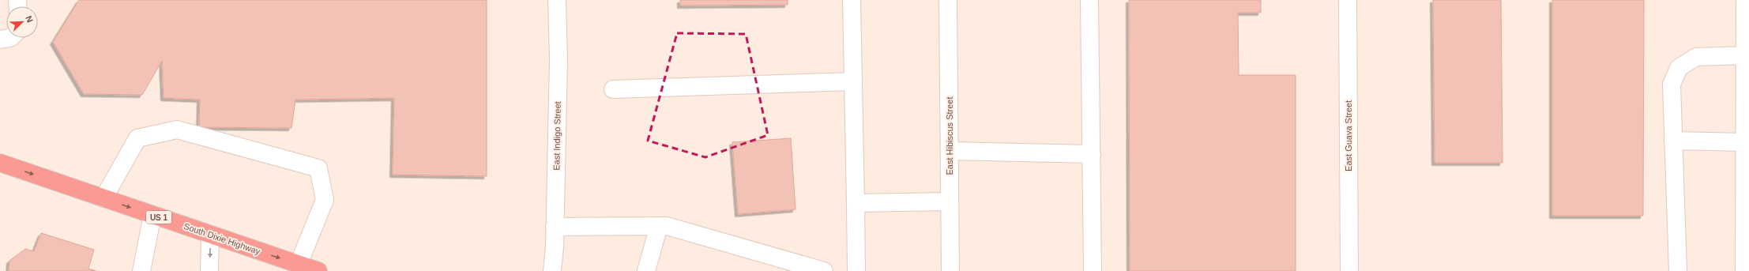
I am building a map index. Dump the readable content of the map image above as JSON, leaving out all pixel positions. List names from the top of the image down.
{
  "streets": {
    "highway": ["US 1", "South Dixie Highway"],
    "street": ["East Indigo Street", "East Hibiscus Street", "East Guava Street"]
  },
  "one_way": ["South Dixie Highway"],
  "north": "top right"
}
